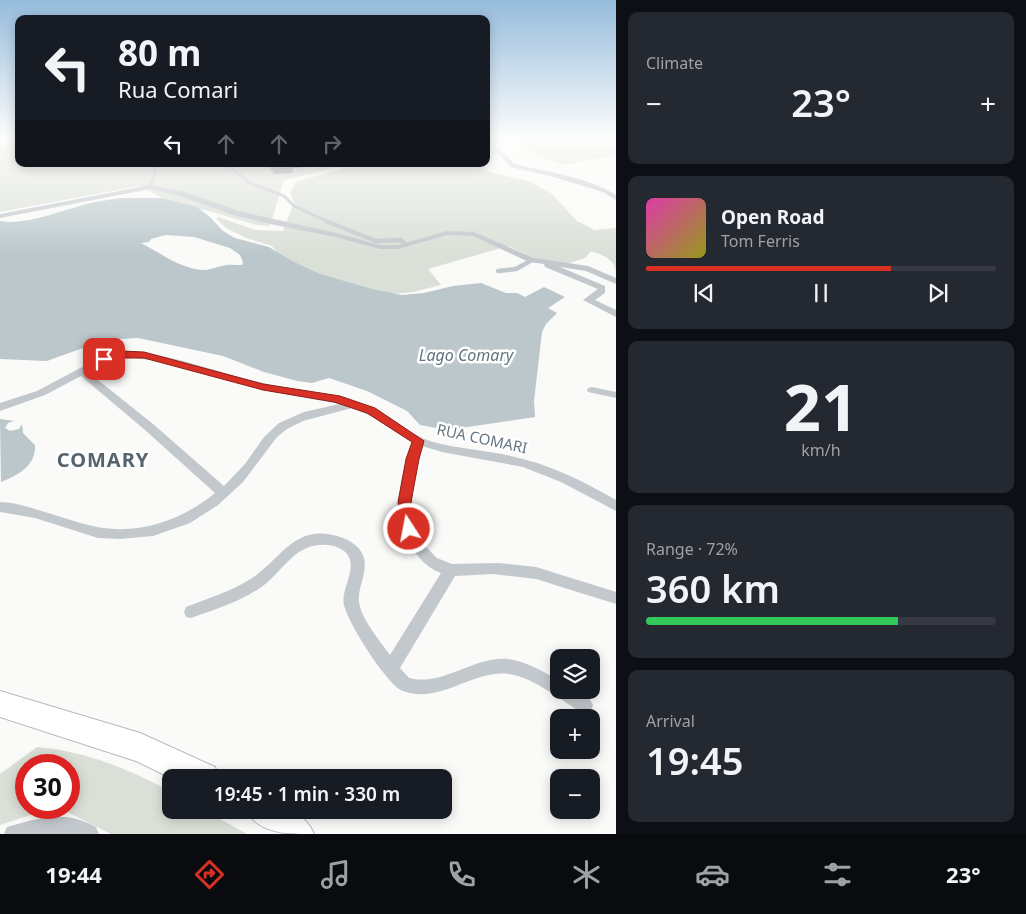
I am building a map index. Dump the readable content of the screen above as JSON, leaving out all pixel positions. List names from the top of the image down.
{
  "streets": {
    "street": ["RUA COMARI"]
  },
  "districts": ["COMARY"],
  "water": ["Lago Comary"],
  "page": {
    "tile": [
      "Climate",
      ["21", "km/h"],
      ["Range · 72%", "360 km"],
      ["Arrival", "19:45"]
    ],
    "turn": ["80 m", "Rua Comari"],
    "heat": ["−", "23°", "+"],
    "song": ["Open Road", "Tom Ferris"],
    "map_buttons": ["+", "−"],
    "limit": "30",
    "trip": "19:45 · 1 min · 330 m",
    "tabs": ["19:44", "23°"]
  }
}
